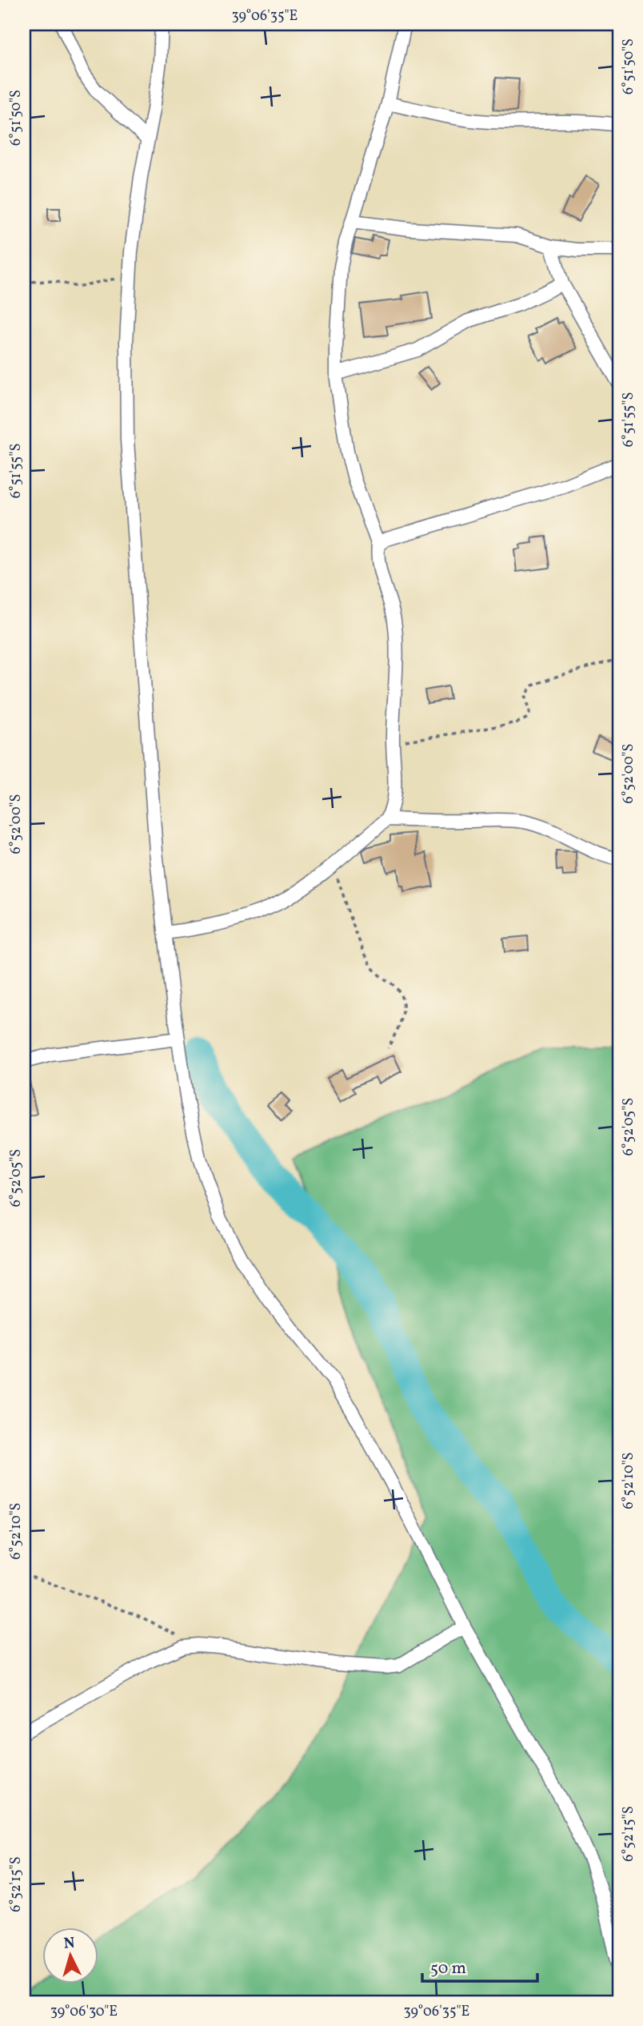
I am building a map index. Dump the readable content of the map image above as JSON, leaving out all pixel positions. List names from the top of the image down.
{
  "scale_bar": "50 m",
  "north": "top",
  "coordinates": [
    "39°06'35\"E",
    "6°51'50\"S",
    "6°51'55\"S",
    "6°52'00\"S",
    "6°52'05\"S",
    "6°52'10\"S",
    "6°52'15\"S",
    "39°06'30\"E"
  ]
}
